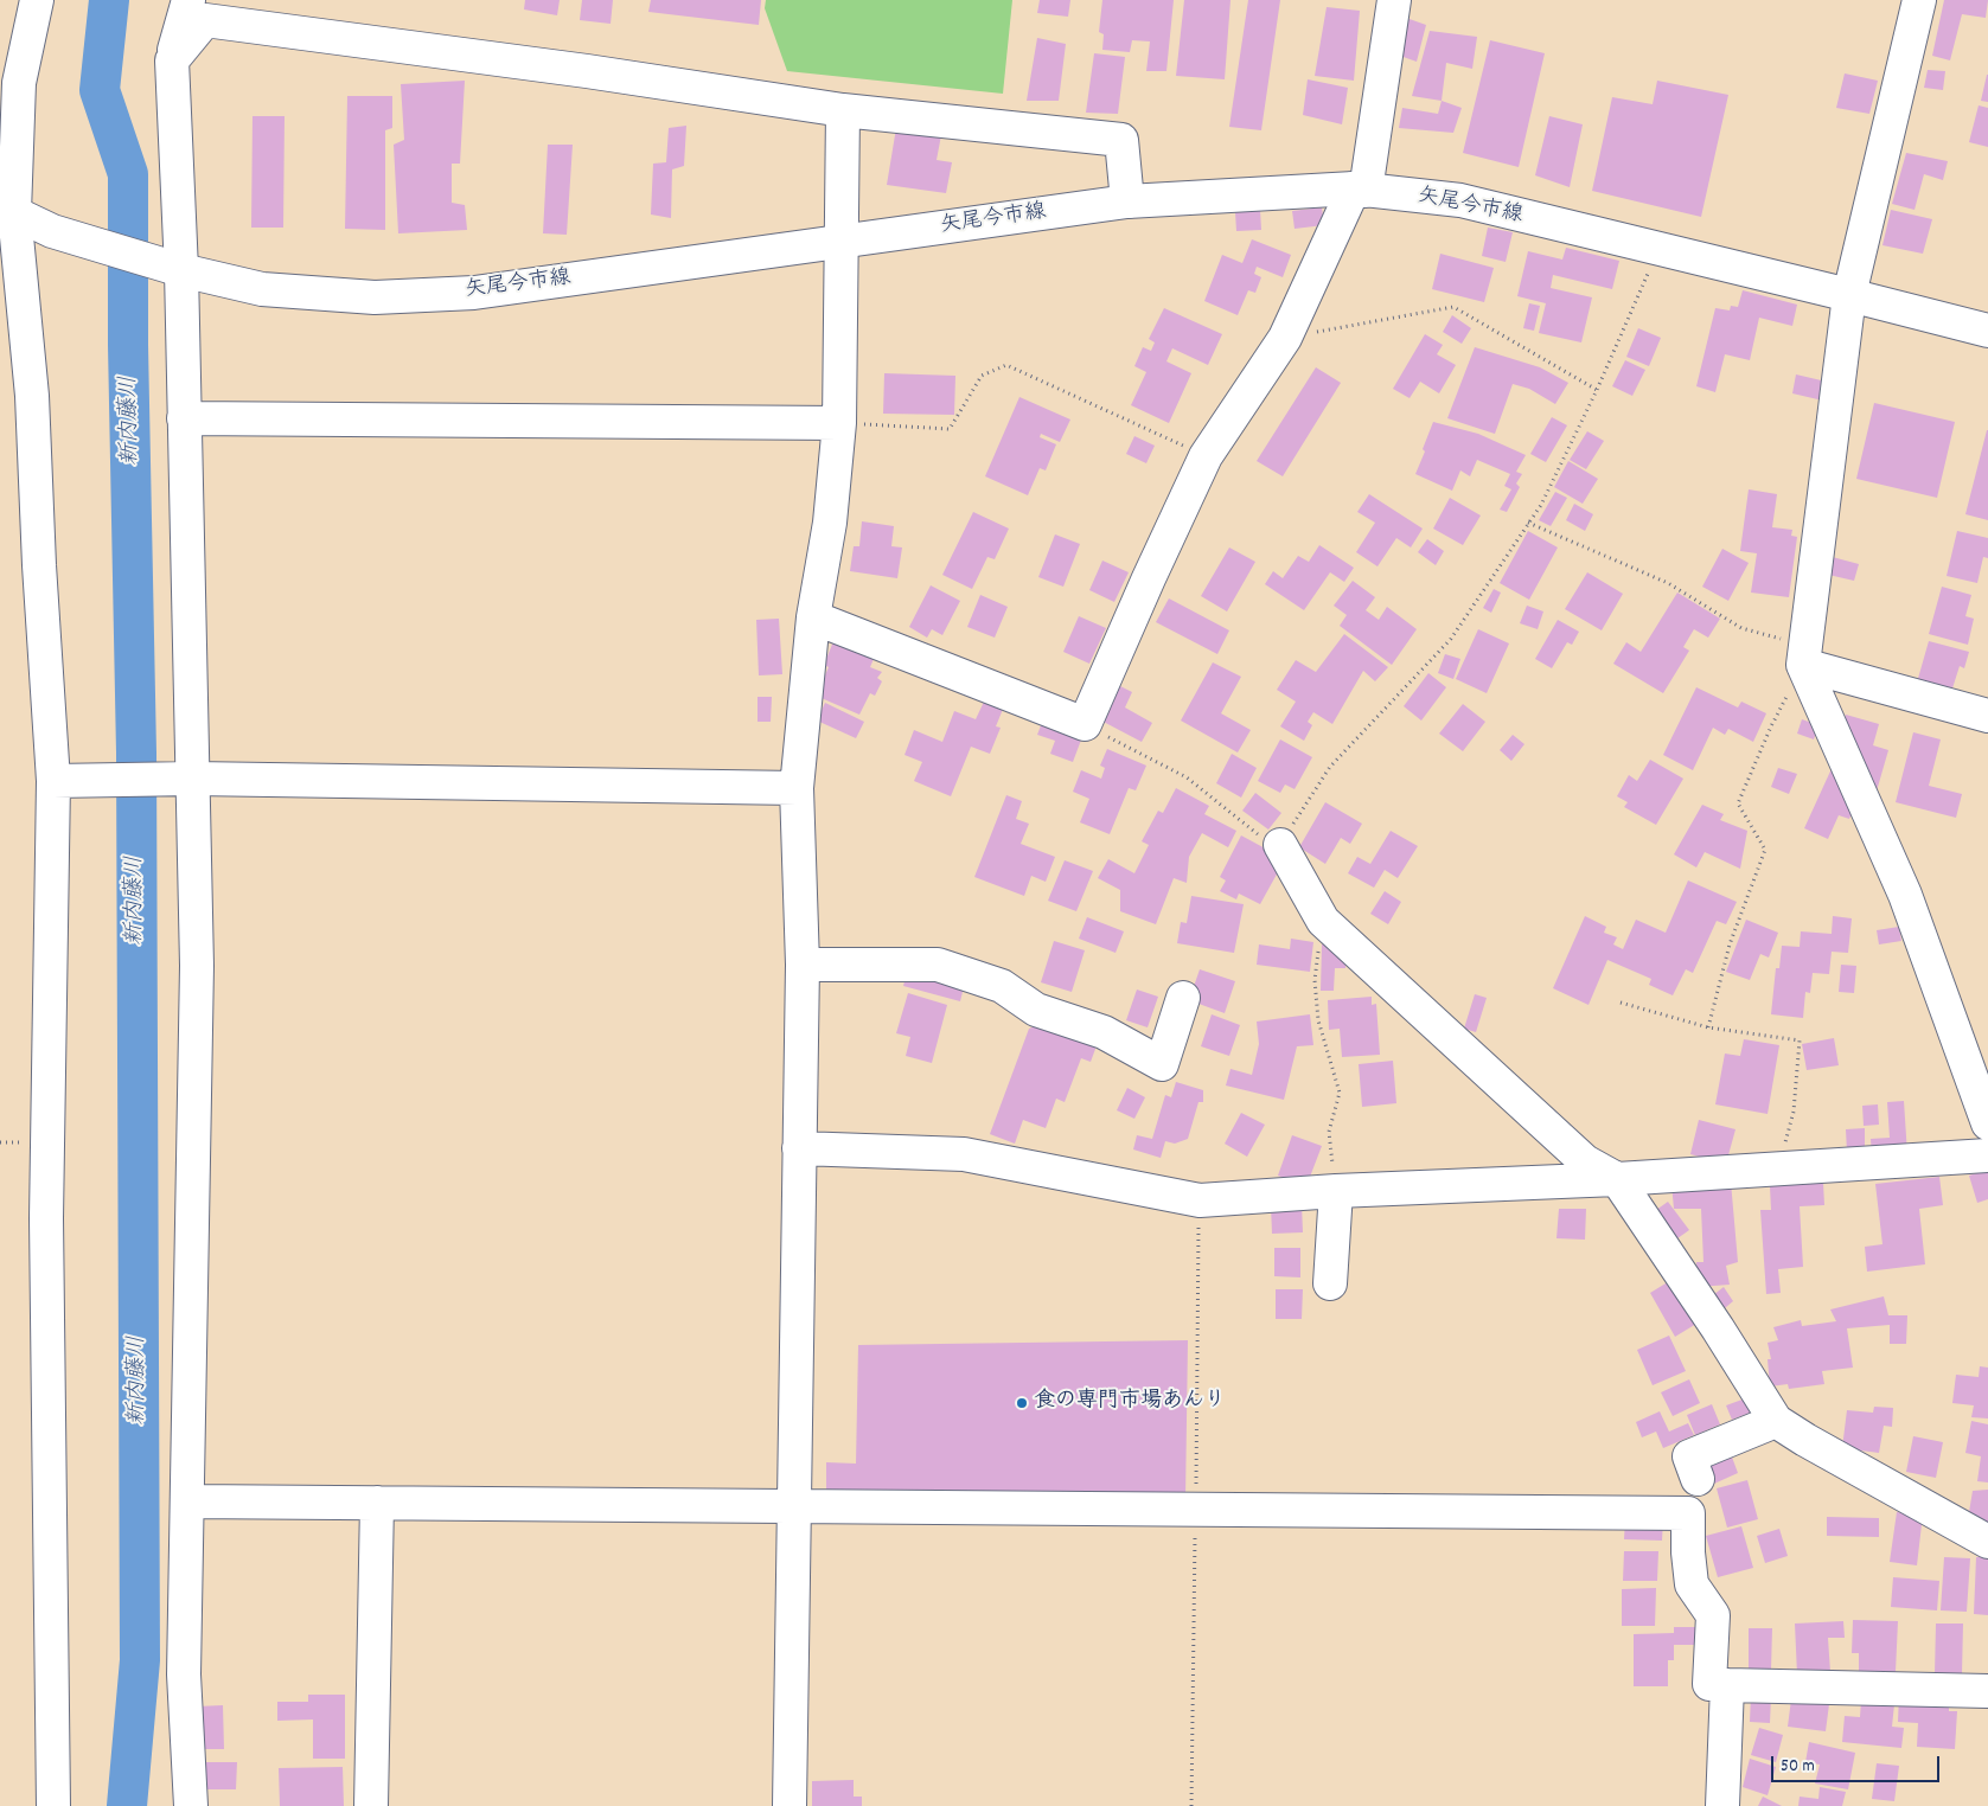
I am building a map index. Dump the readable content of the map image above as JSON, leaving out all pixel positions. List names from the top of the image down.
{
  "streets": {
    "street": ["矢尾今市線"]
  },
  "water": ["新内藤川"],
  "places": ["食の専門市場あんり"],
  "scale_bar": "50 m"
}
